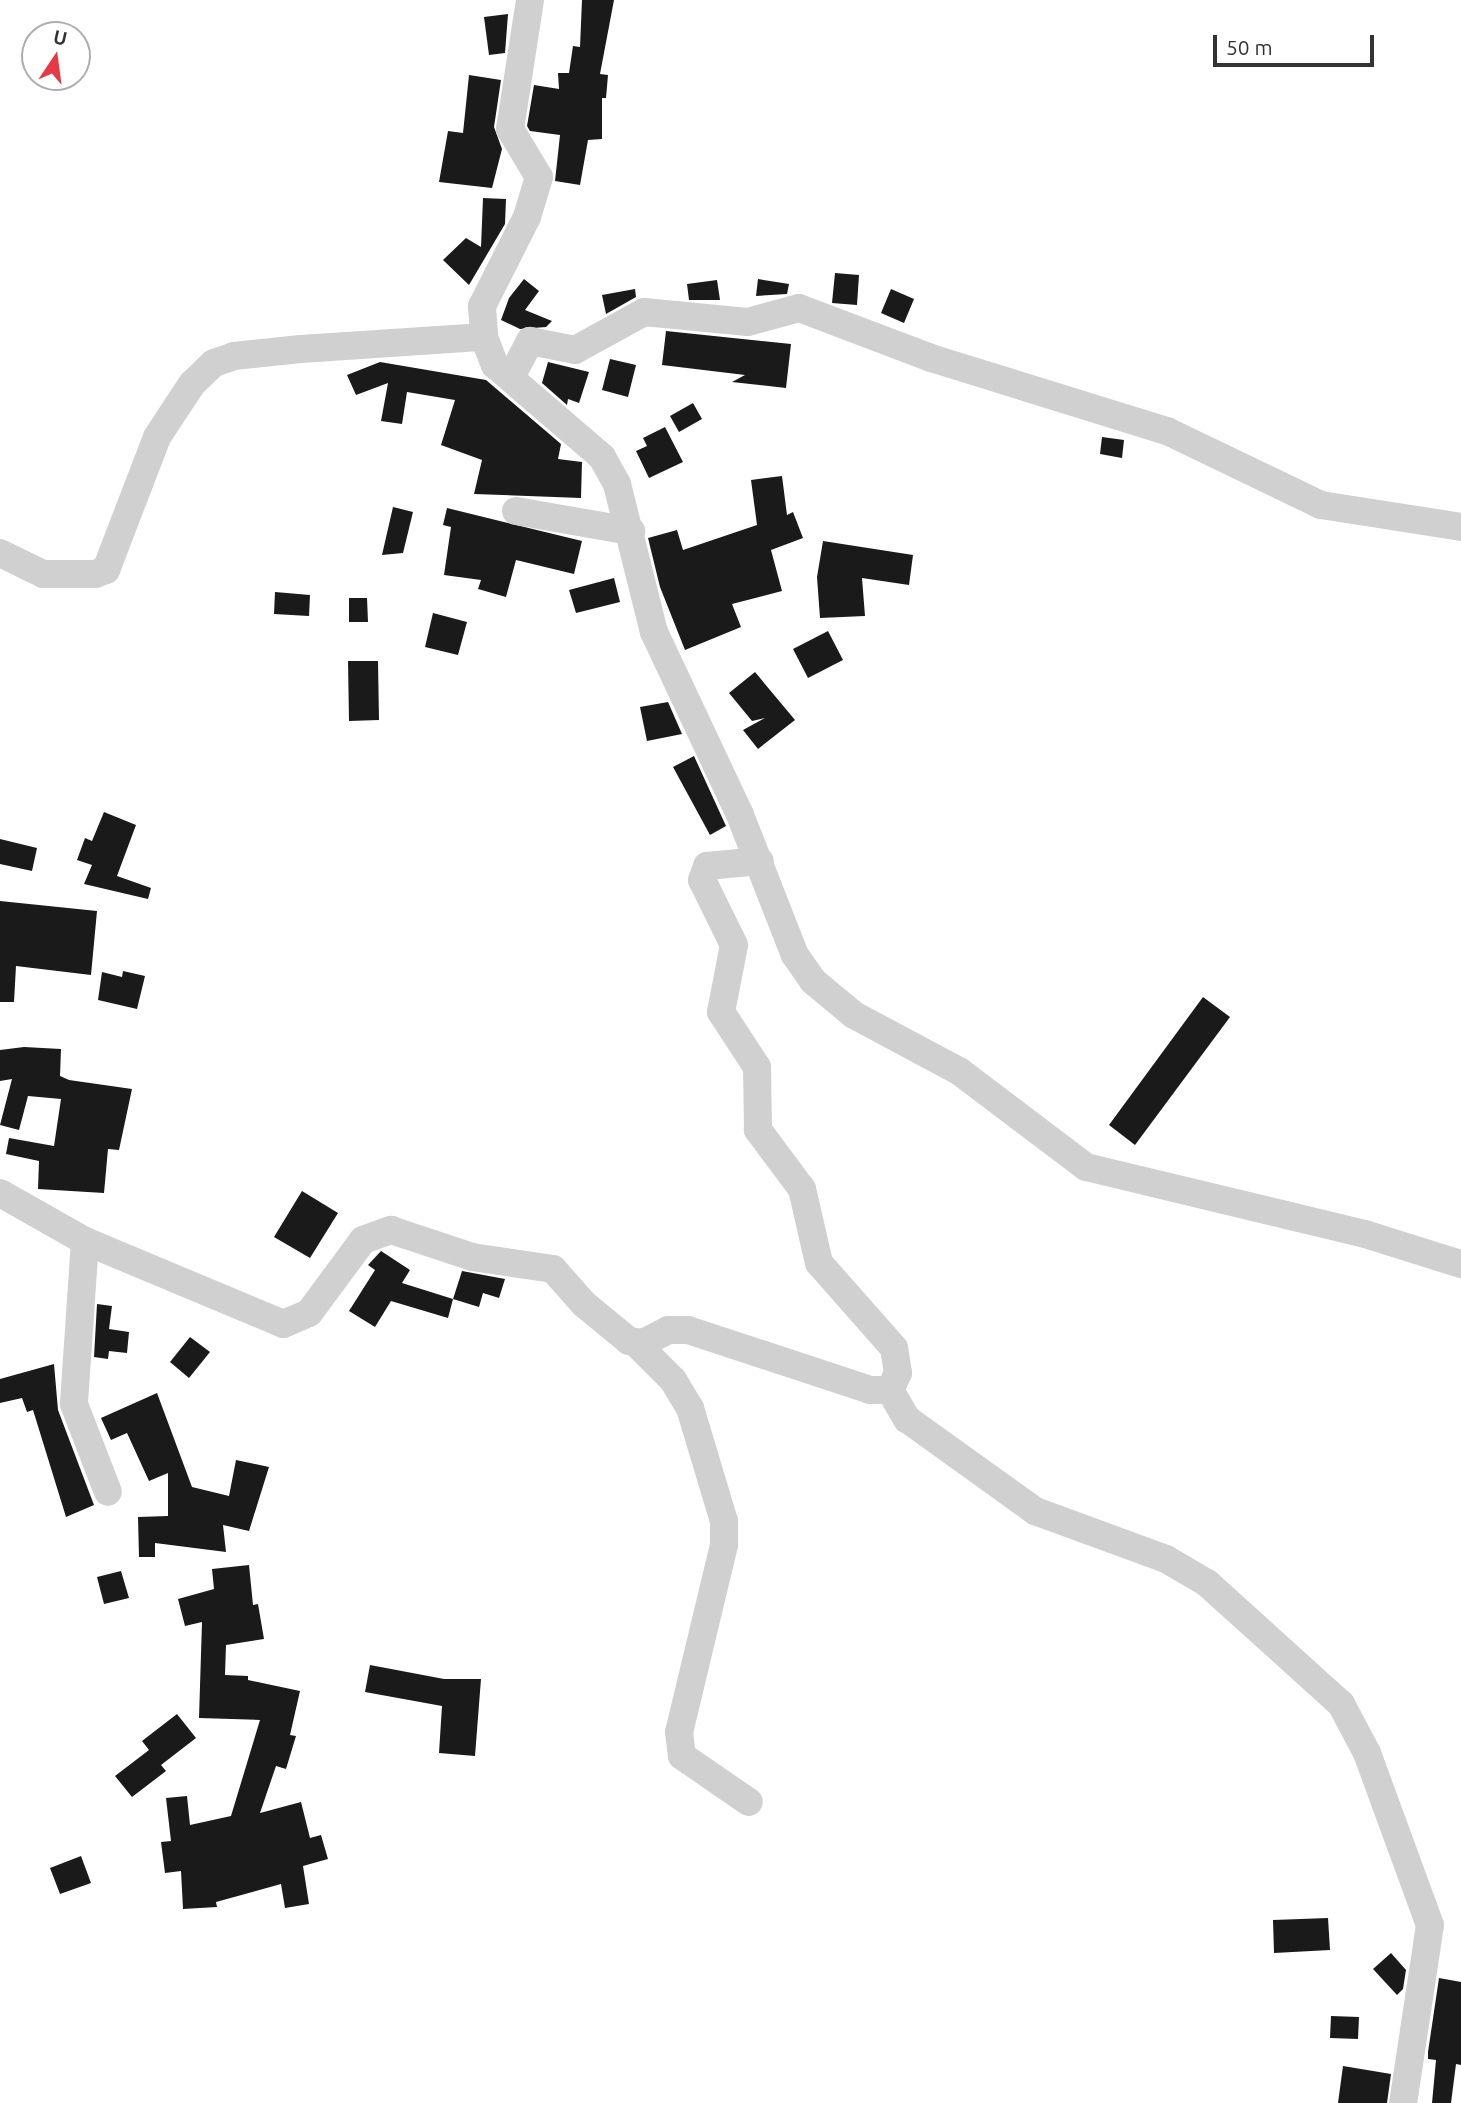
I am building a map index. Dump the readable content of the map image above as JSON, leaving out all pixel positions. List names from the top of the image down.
{
  "scale_bar": "50 m",
  "north": "top"
}
